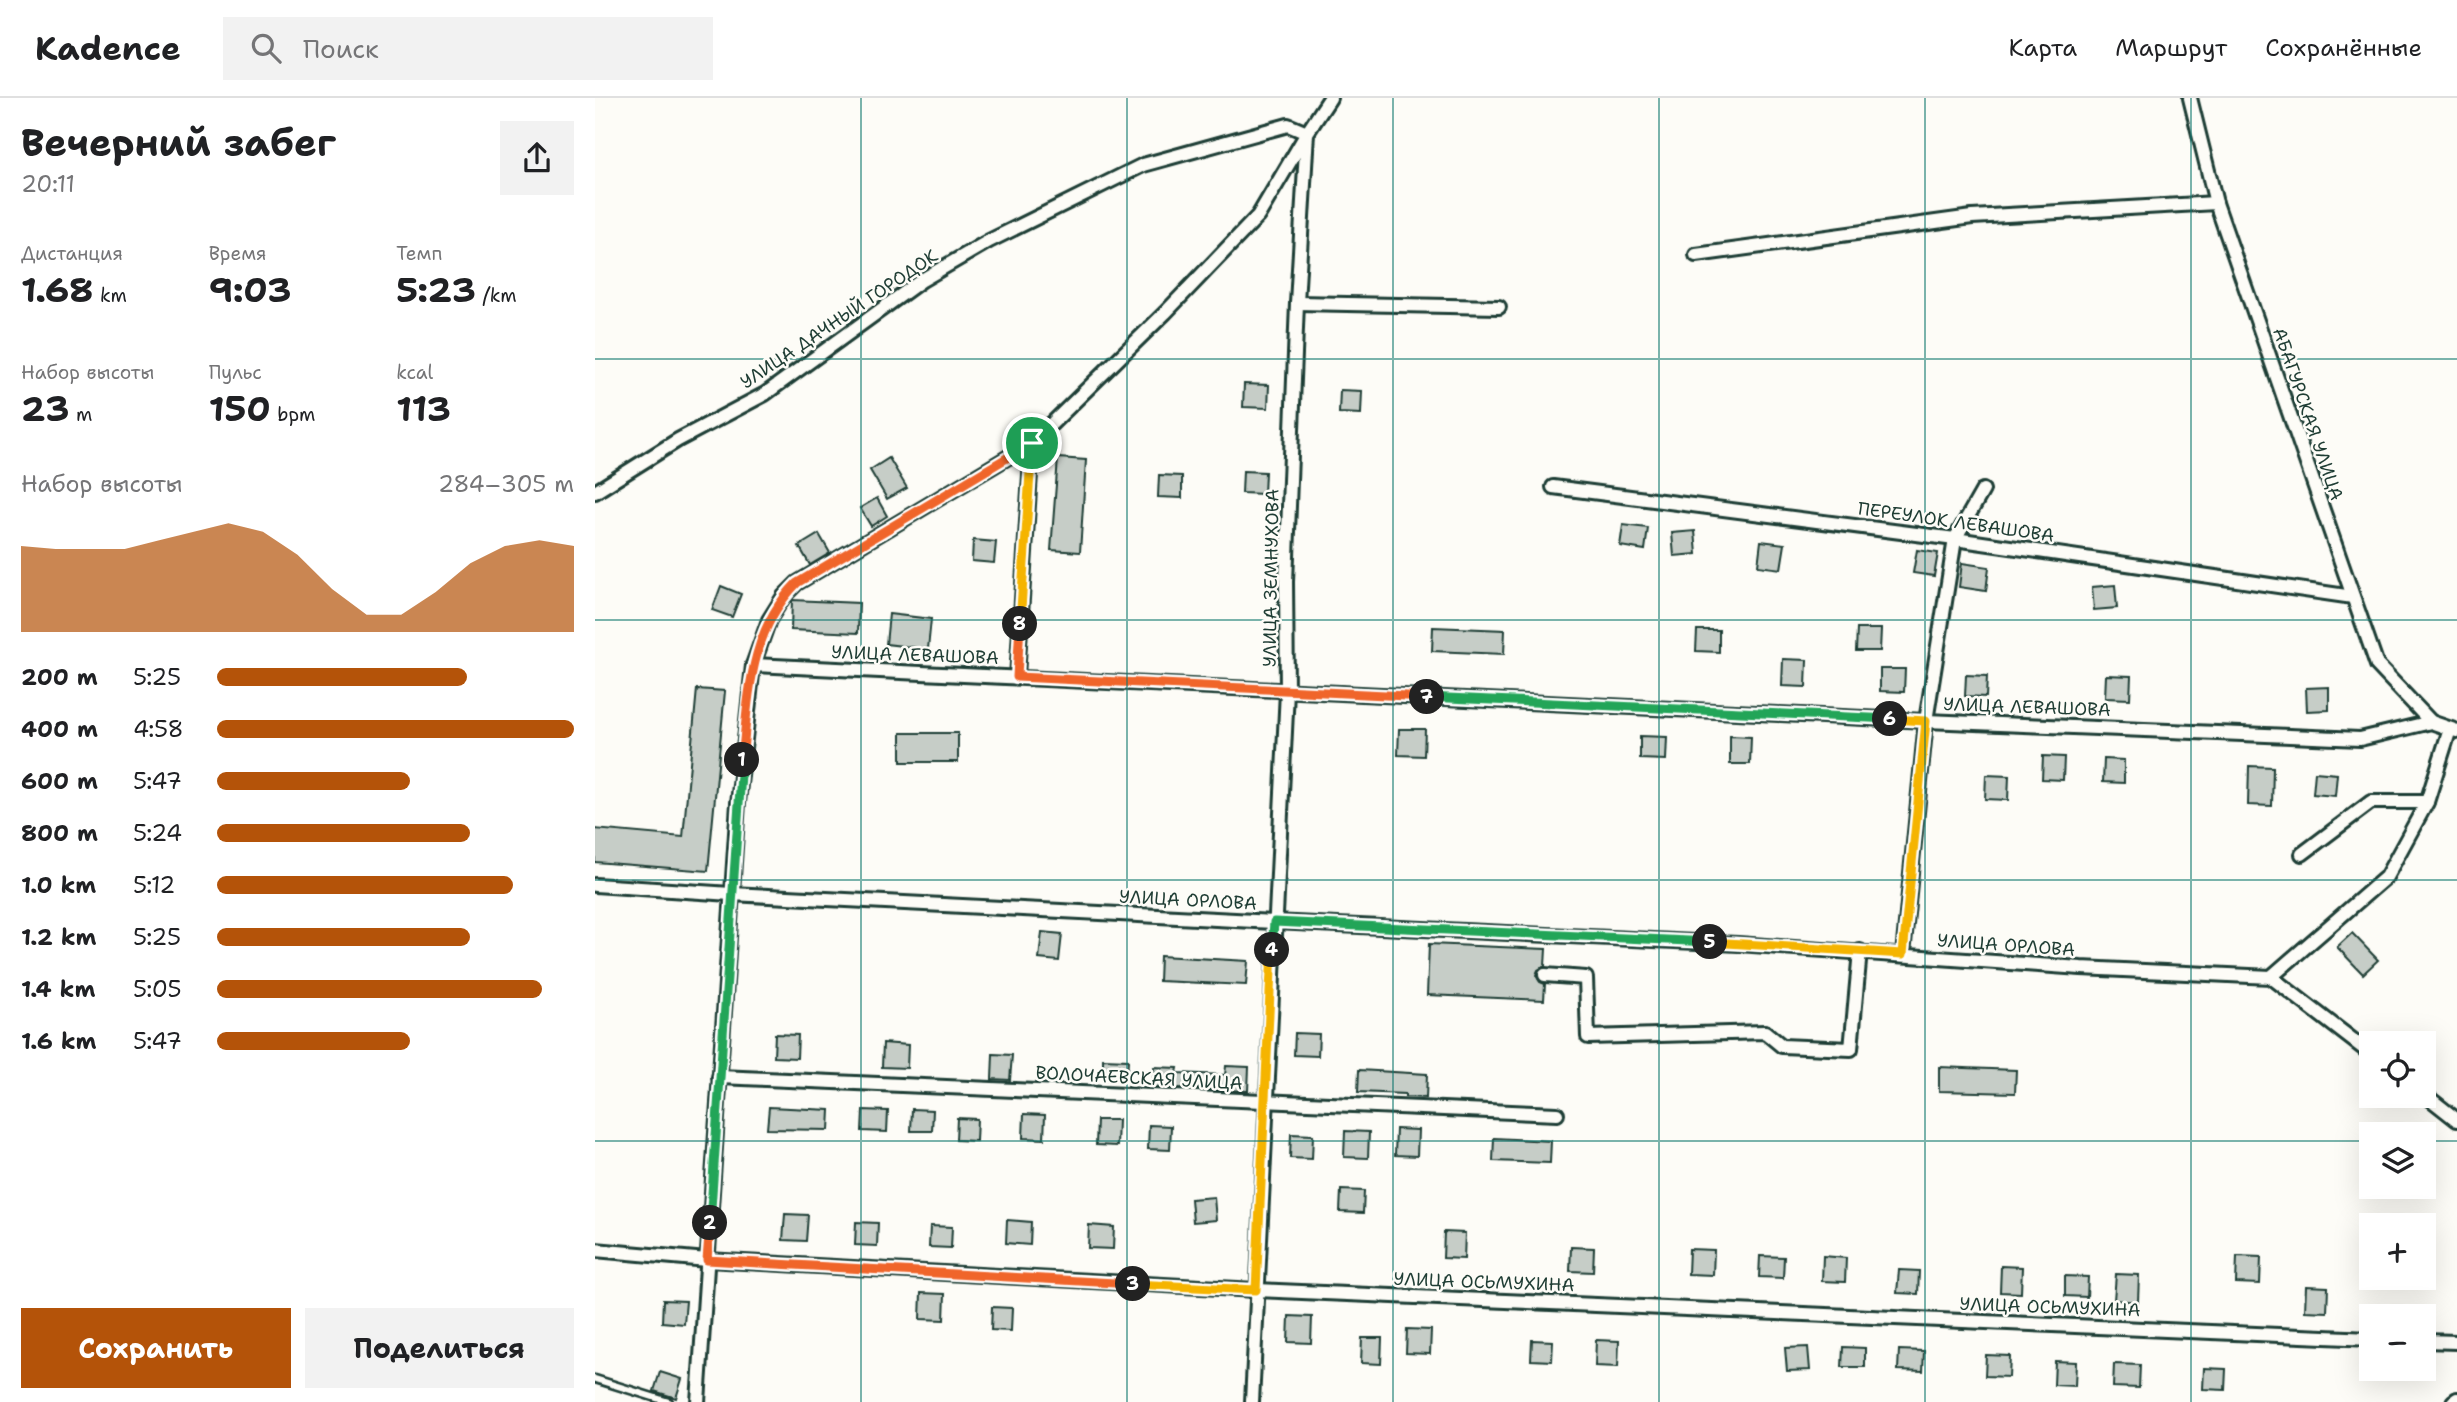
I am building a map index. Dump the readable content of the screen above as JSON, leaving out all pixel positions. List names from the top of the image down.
{
  "streets": {
    "street": [
      "УЛИЦА ДАЧНЫЙ ГОРОДОК",
      "АБАГУРСКАЯ УЛИЦА",
      "ПЕРЕУЛОК ЛЕВАШОВА",
      "УЛИЦА ЗЕМНУХОВА",
      "УЛИЦА ЛЕВАШОВА",
      "УЛИЦА ОРЛОВА",
      "ВОЛОЧАЕВСКАЯ УЛИЦА",
      "УЛИЦА ОСЬМУХИНА"
    ]
  },
  "crossings": [
    ["УЛИЦА ДАЧНЫЙ ГОРОДОК", "УЛИЦА ЗЕМНУХОВА"],
    ["АБАГУРСКАЯ УЛИЦА", "ПЕРЕУЛОК ЛЕВАШОВА"],
    ["АБАГУРСКАЯ УЛИЦА", "УЛИЦА ЛЕВАШОВА"],
    ["УЛИЦА ЗЕМНУХОВА", "УЛИЦА ЛЕВАШОВА"],
    ["УЛИЦА ЗЕМНУХОВА", "УЛИЦА ОРЛОВА"],
    ["УЛИЦА ЗЕМНУХОВА", "ВОЛОЧАЕВСКАЯ УЛИЦА"],
    ["УЛИЦА ЗЕМНУХОВА", "УЛИЦА ОСЬМУХИНА"]
  ],
  "page": {
    "header": "Kadence",
    "search": "Поиск",
    "nav": ["Карта", "Маршрут", "Сохранённые"],
    "heading": ["Вечерний забег", "20:11"],
    "stats": [
      ["Дистанция", "1.68 km"],
      ["Время", "9:03"],
      ["Темп", "5:23 /km"],
      ["Набор высоты", "23 m"],
      ["Пульс", "150 bpm"],
      ["kcal", "113"]
    ],
    "chart": ["Набор высоты", "284–305 m"],
    "pins": [
      "8",
      "7",
      "6",
      "1",
      "5",
      "4",
      "2",
      "3"
    ],
    "list": [
      {
        "name": "200 m",
        "note": "5:25"
      },
      {
        "name": "400 m",
        "note": "4:58"
      },
      {
        "name": "600 m",
        "note": "5:47"
      },
      {
        "name": "800 m",
        "note": "5:24"
      },
      {
        "name": "1.0 km",
        "note": "5:12"
      },
      {
        "name": "1.2 km",
        "note": "5:25"
      },
      {
        "name": "1.4 km",
        "note": "5:05"
      },
      {
        "name": "1.6 km",
        "note": "5:47"
      }
    ],
    "map_buttons": ["+", "−"],
    "buttons": ["Сохранить", "Поделиться"]
  }
}
